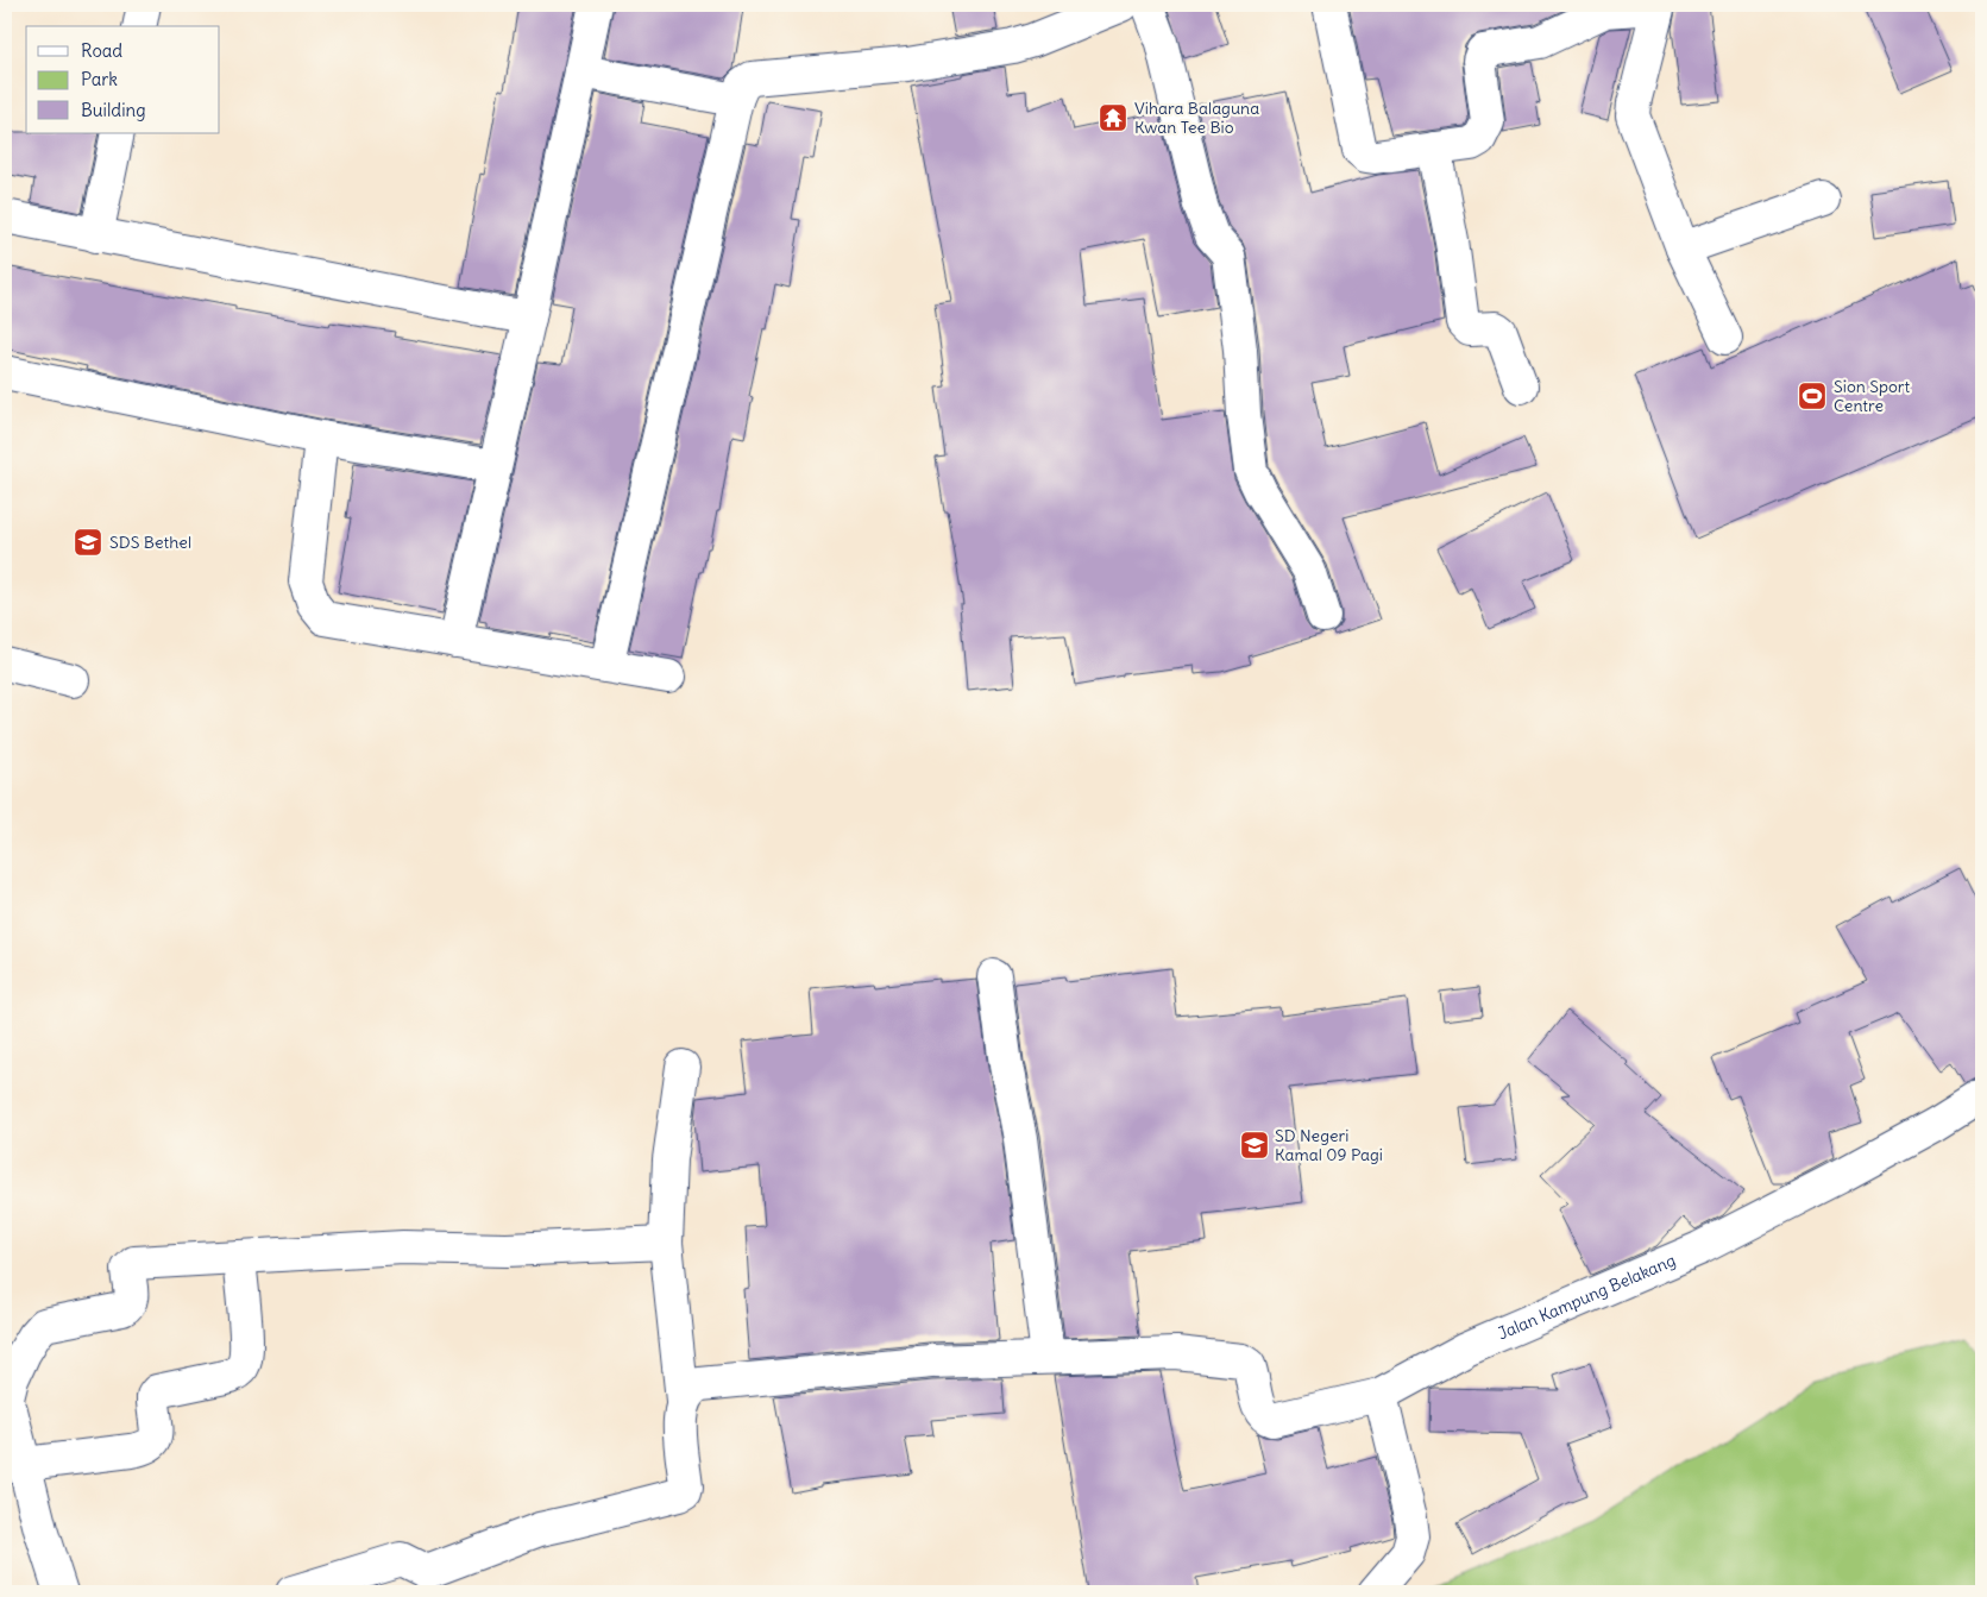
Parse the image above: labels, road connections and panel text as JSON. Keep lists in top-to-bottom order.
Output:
{
  "streets": {
    "street": ["Jalan Kampung Belakang"]
  },
  "places": {
    "temple": ["Vihara Balaguna Kwan Tee Bio"],
    "sports": ["Sion Sport Centre"],
    "school or university": ["SDS Bethel", "SD Negeri Kamal 09 Pagi"]
  },
  "legend": ["Road", "Park", "Building"]
}
